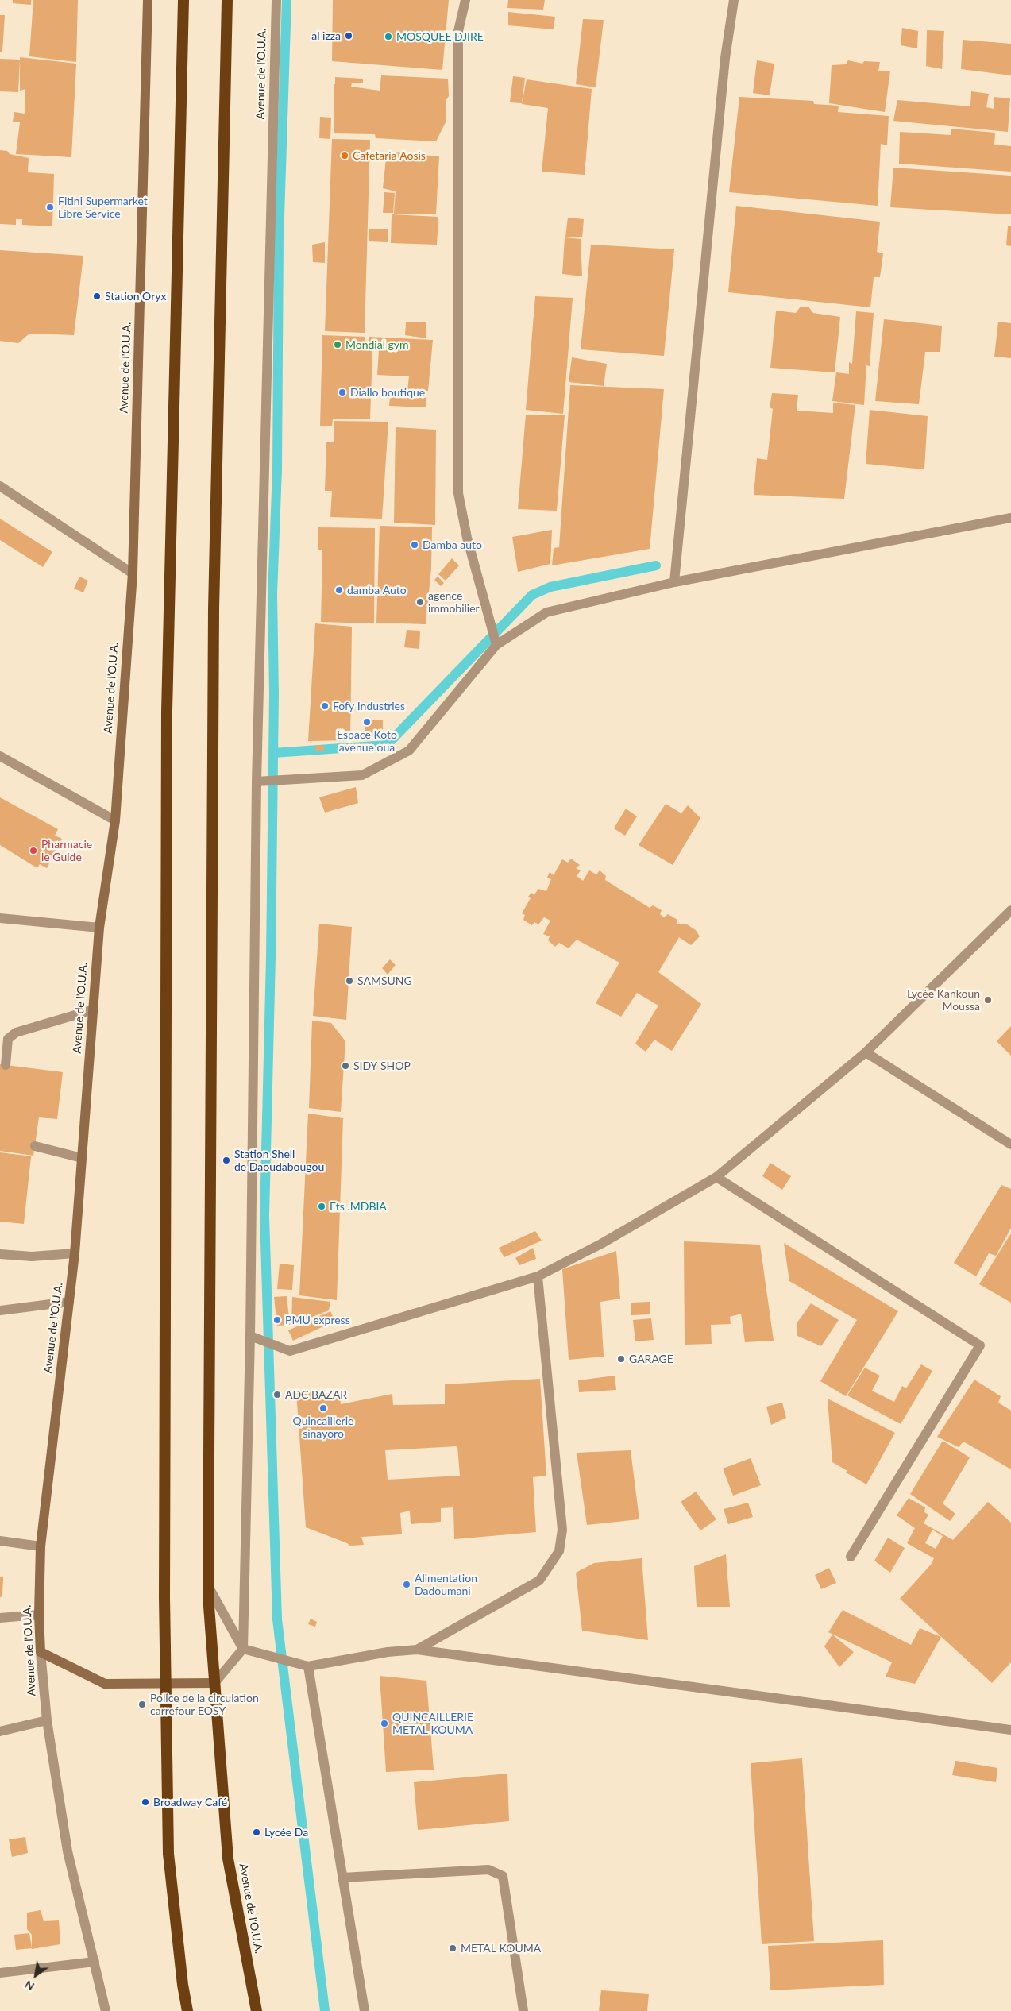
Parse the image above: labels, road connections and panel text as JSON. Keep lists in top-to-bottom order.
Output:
{
  "streets": {
    "highway": ["Avenue de l'O.U.A."]
  },
  "places": [
    "al izza",
    "MOSQUEE DJIRE",
    "Cafetaria Aosis",
    "Fitini Supermarket Libre Service",
    "Station Oryx",
    "Mondial gym",
    "Diallo boutique",
    "Damba auto",
    "damba Auto",
    "agence immobilier",
    "Fofy Industries",
    "Espace Koto avenue oua",
    "Pharmacie le Guide",
    "SAMSUNG",
    "Lycée Kankoun Moussa",
    "SIDY SHOP",
    "Station Shell de Daoudabougou",
    "Ets .MDBIA",
    "PMU express",
    "GARAGE",
    "ADC BAZAR",
    "Quincaillerie sinayoro",
    "Alimentation Dadoumani",
    "Police de la circulation carrefour EOSY",
    "QUINCAILLERIE METAL KOUMA",
    "Broadway Café",
    "Lycée Da",
    "METAL KOUMA"
  ],
  "north": "bottom left"
}
